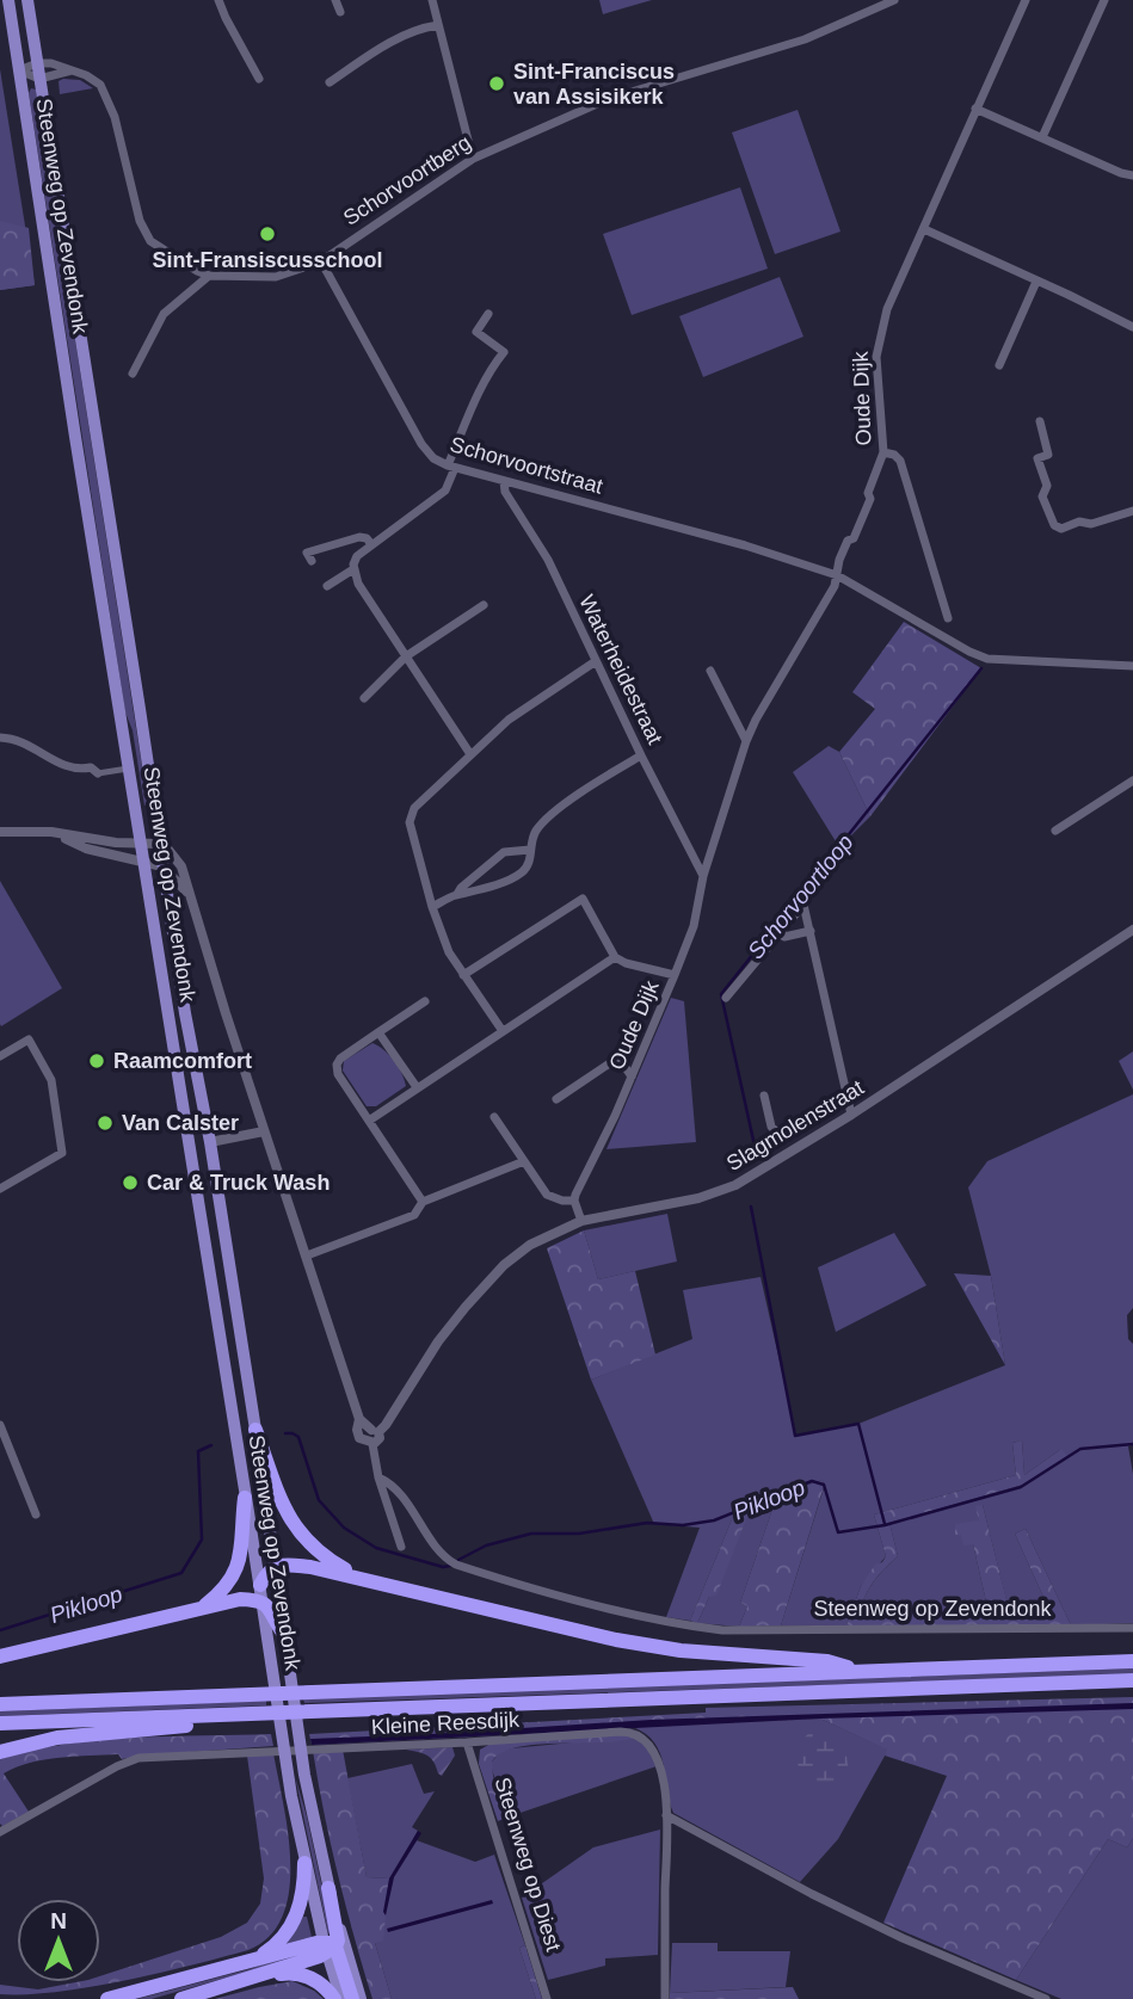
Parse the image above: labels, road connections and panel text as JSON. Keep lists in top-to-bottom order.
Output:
{
  "streets": {
    "main road": ["Steenweg op Zevendonk"],
    "street": [
      "Schorvoortberg",
      "Oude Dijk",
      "Schorvoortstraat",
      "Waterheidestraat",
      "Slagmolenstraat",
      "Kleine Reesdijk",
      "Steenweg op Diest"
    ]
  },
  "crossings": [
    ["Schorvoortberg", "Schorvoortstraat"],
    ["Oude Dijk", "Schorvoortstraat"],
    ["Oude Dijk", "Waterheidestraat"],
    ["Schorvoortstraat", "Waterheidestraat"],
    ["Kleine Reesdijk", "Steenweg op Diest"]
  ],
  "water": ["Schorvoortloop", "Pikloop"],
  "places": [
    "Sint-Franciscus van Assisikerk",
    "Sint-Fransiscusschool",
    "Raamcomfort",
    "Van Calster",
    "Car & Truck Wash"
  ],
  "north": "top"
}
